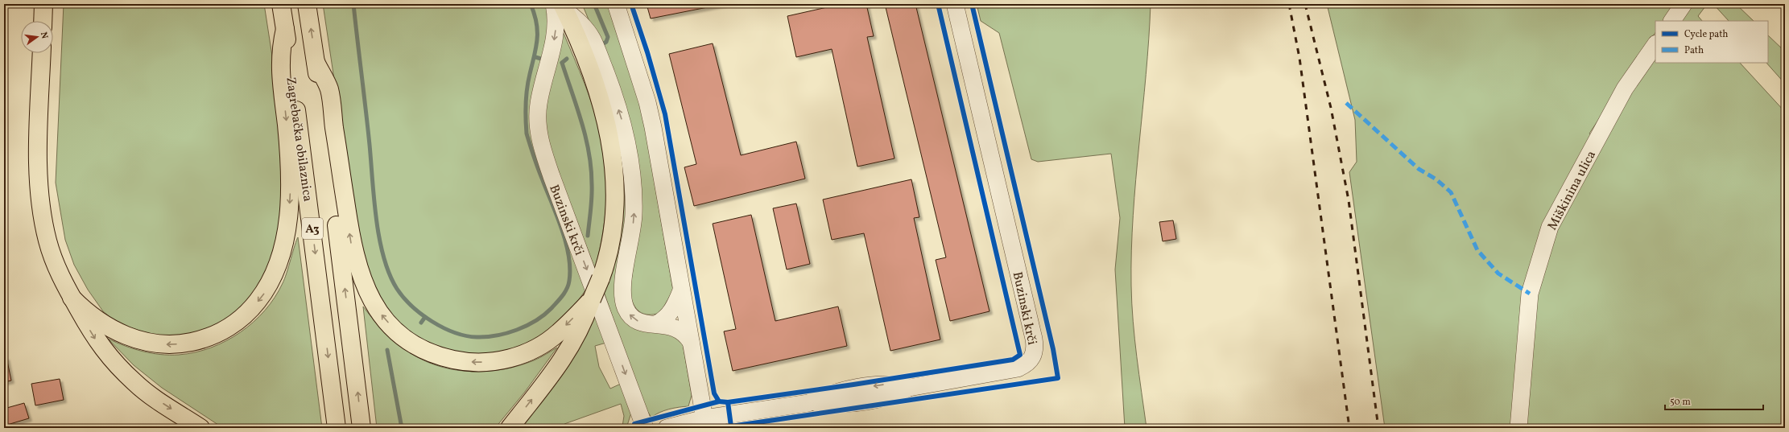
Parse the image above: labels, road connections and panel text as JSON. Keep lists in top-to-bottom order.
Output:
{
  "streets": {
    "highway": ["Zagrebačka obilaznica", "A3"],
    "street": ["Miškinina ulica", "Buzinski krči"]
  },
  "legend": ["Cycle path", "Path"],
  "scale_bar": "50 m",
  "north": "right"
}
